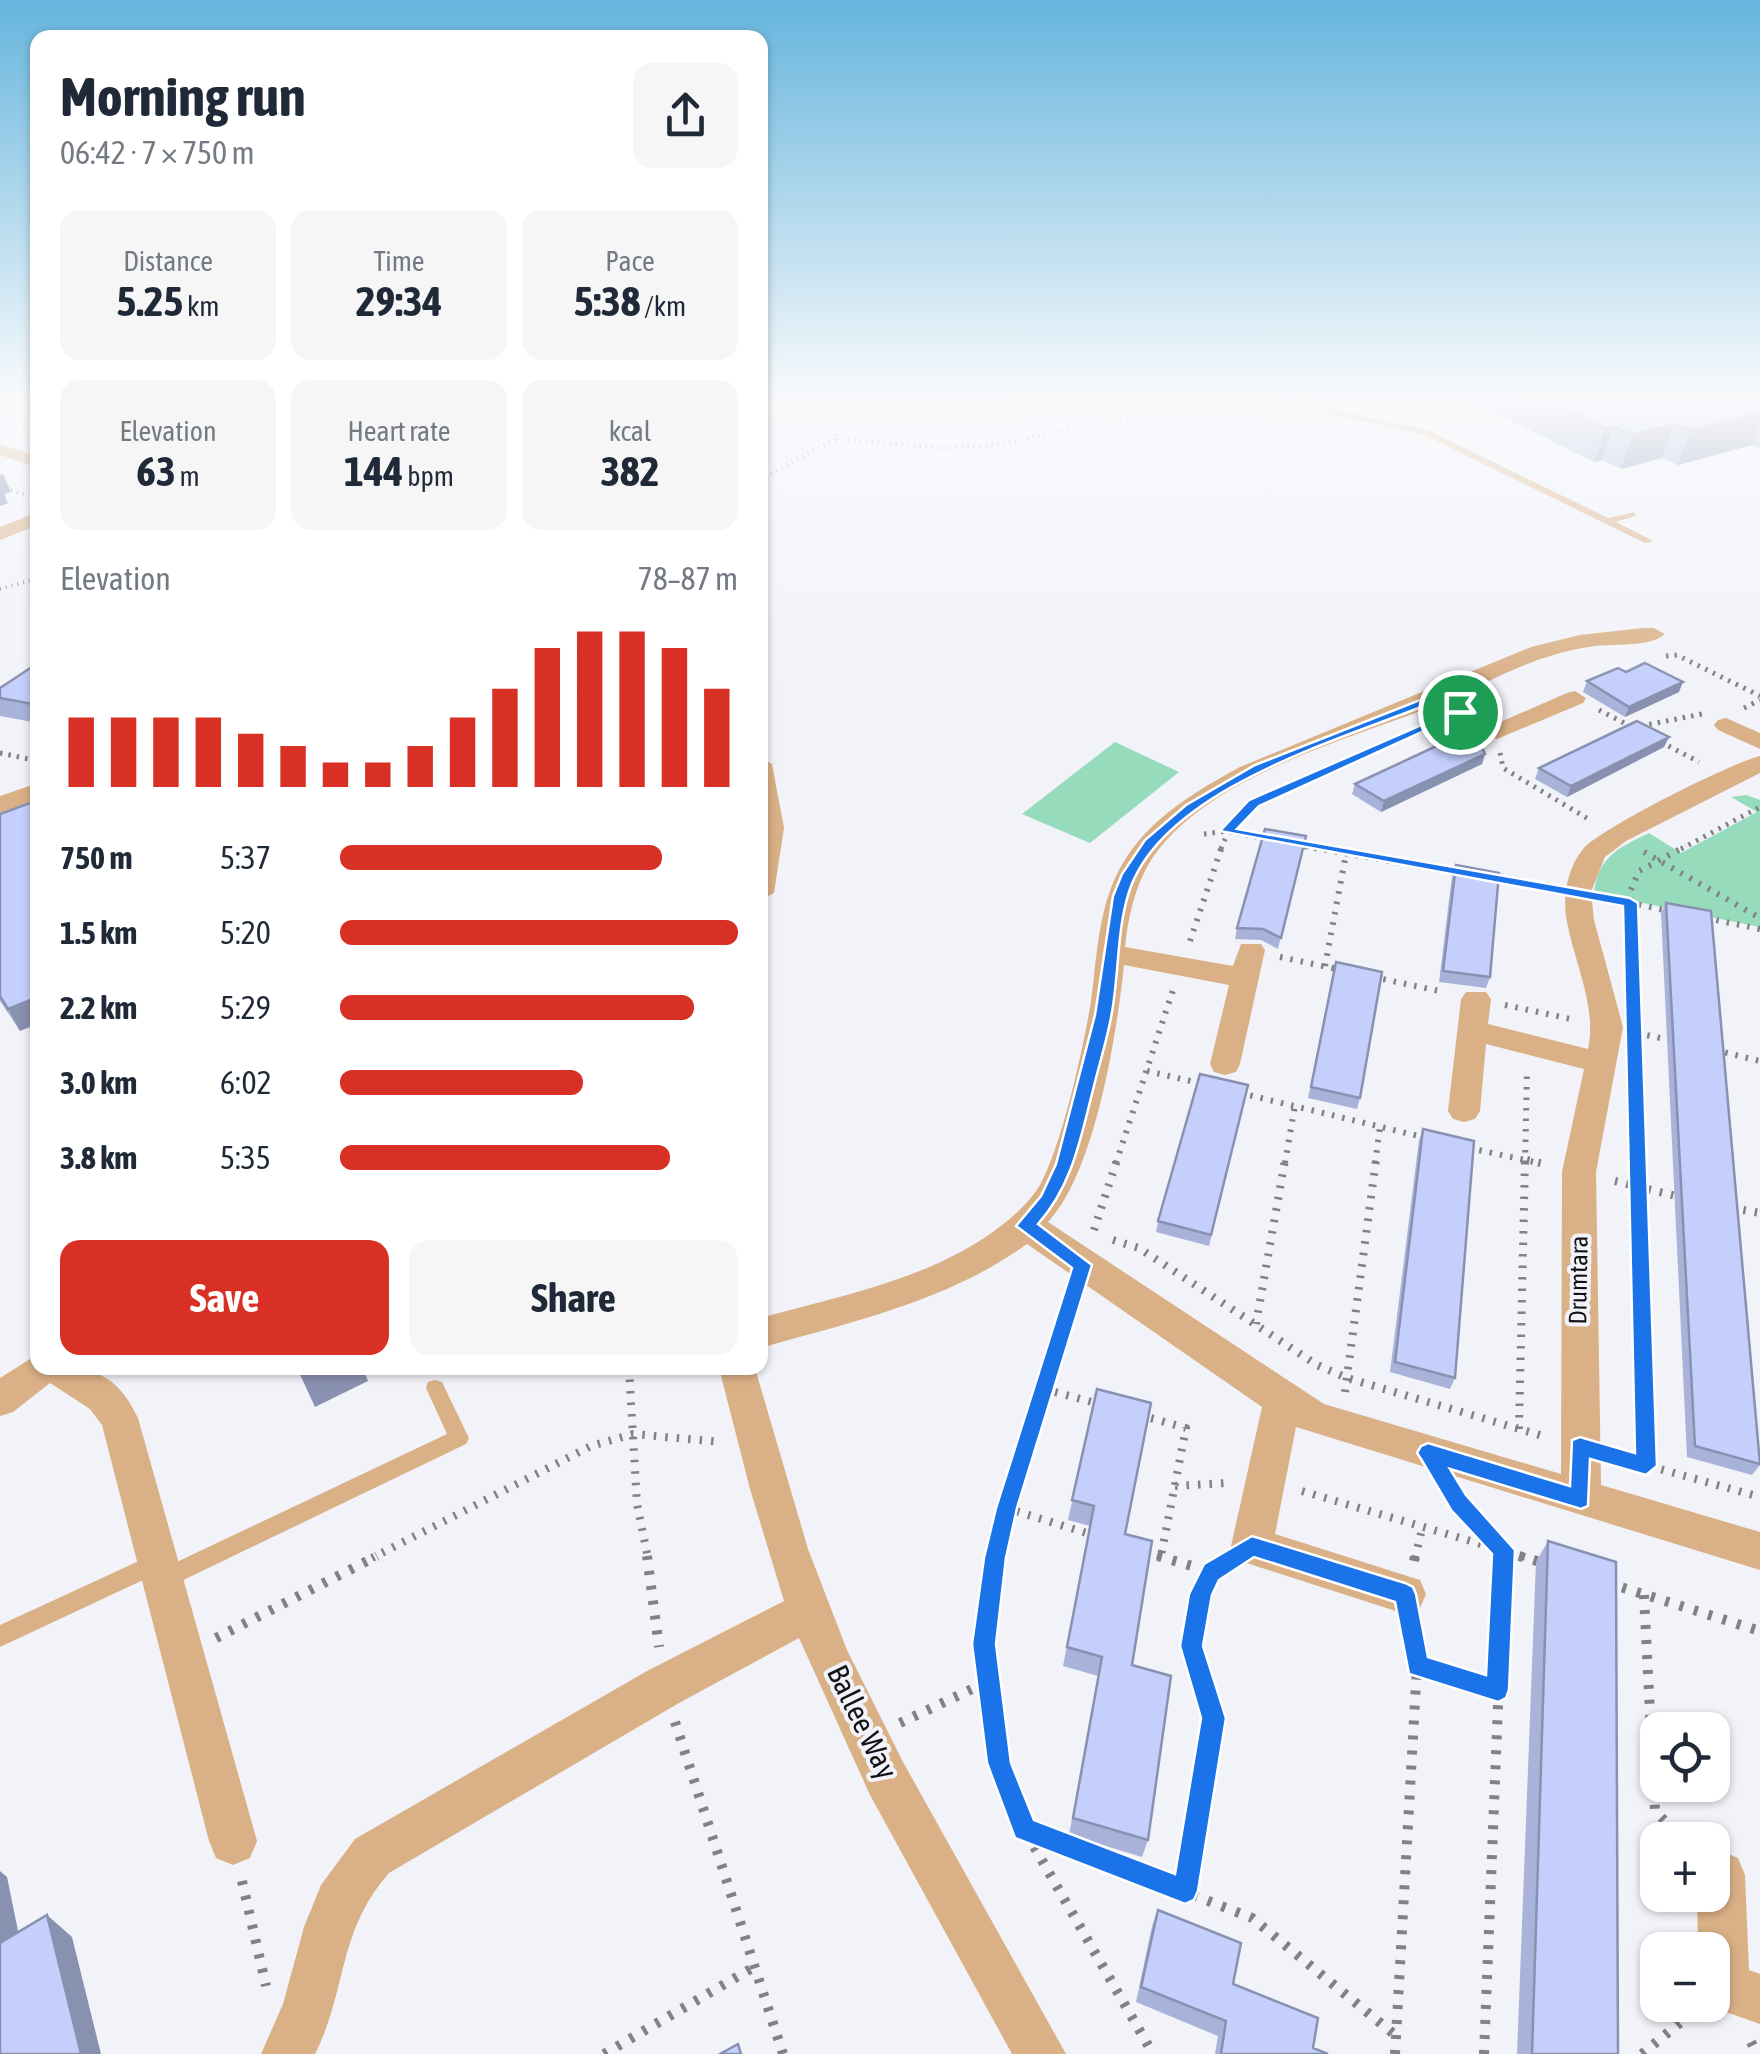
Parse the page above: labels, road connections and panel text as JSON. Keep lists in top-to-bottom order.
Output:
{
  "streets": {
    "street": ["Drumtara", "Ballee Way"]
  },
  "page": {
    "heading": ["Morning run", "06:42 · 7 × 750 m"],
    "stats": [
      ["Distance", "5.25 km"],
      ["Time", "29:34"],
      ["Pace", "5:38 /km"],
      ["Elevation", "63 m"],
      ["Heart rate", "144 bpm"],
      ["kcal", "382"]
    ],
    "chart": ["Elevation", "78–87 m"],
    "list": [
      {
        "name": "750 m",
        "note": "5:37"
      },
      {
        "name": "1.5 km",
        "note": "5:20"
      },
      {
        "name": "2.2 km",
        "note": "5:29"
      },
      {
        "name": "3.0 km",
        "note": "6:02"
      },
      {
        "name": "3.8 km",
        "note": "5:35"
      }
    ],
    "buttons": ["Save", "Share"],
    "map_buttons": ["+", "−"]
  }
}
